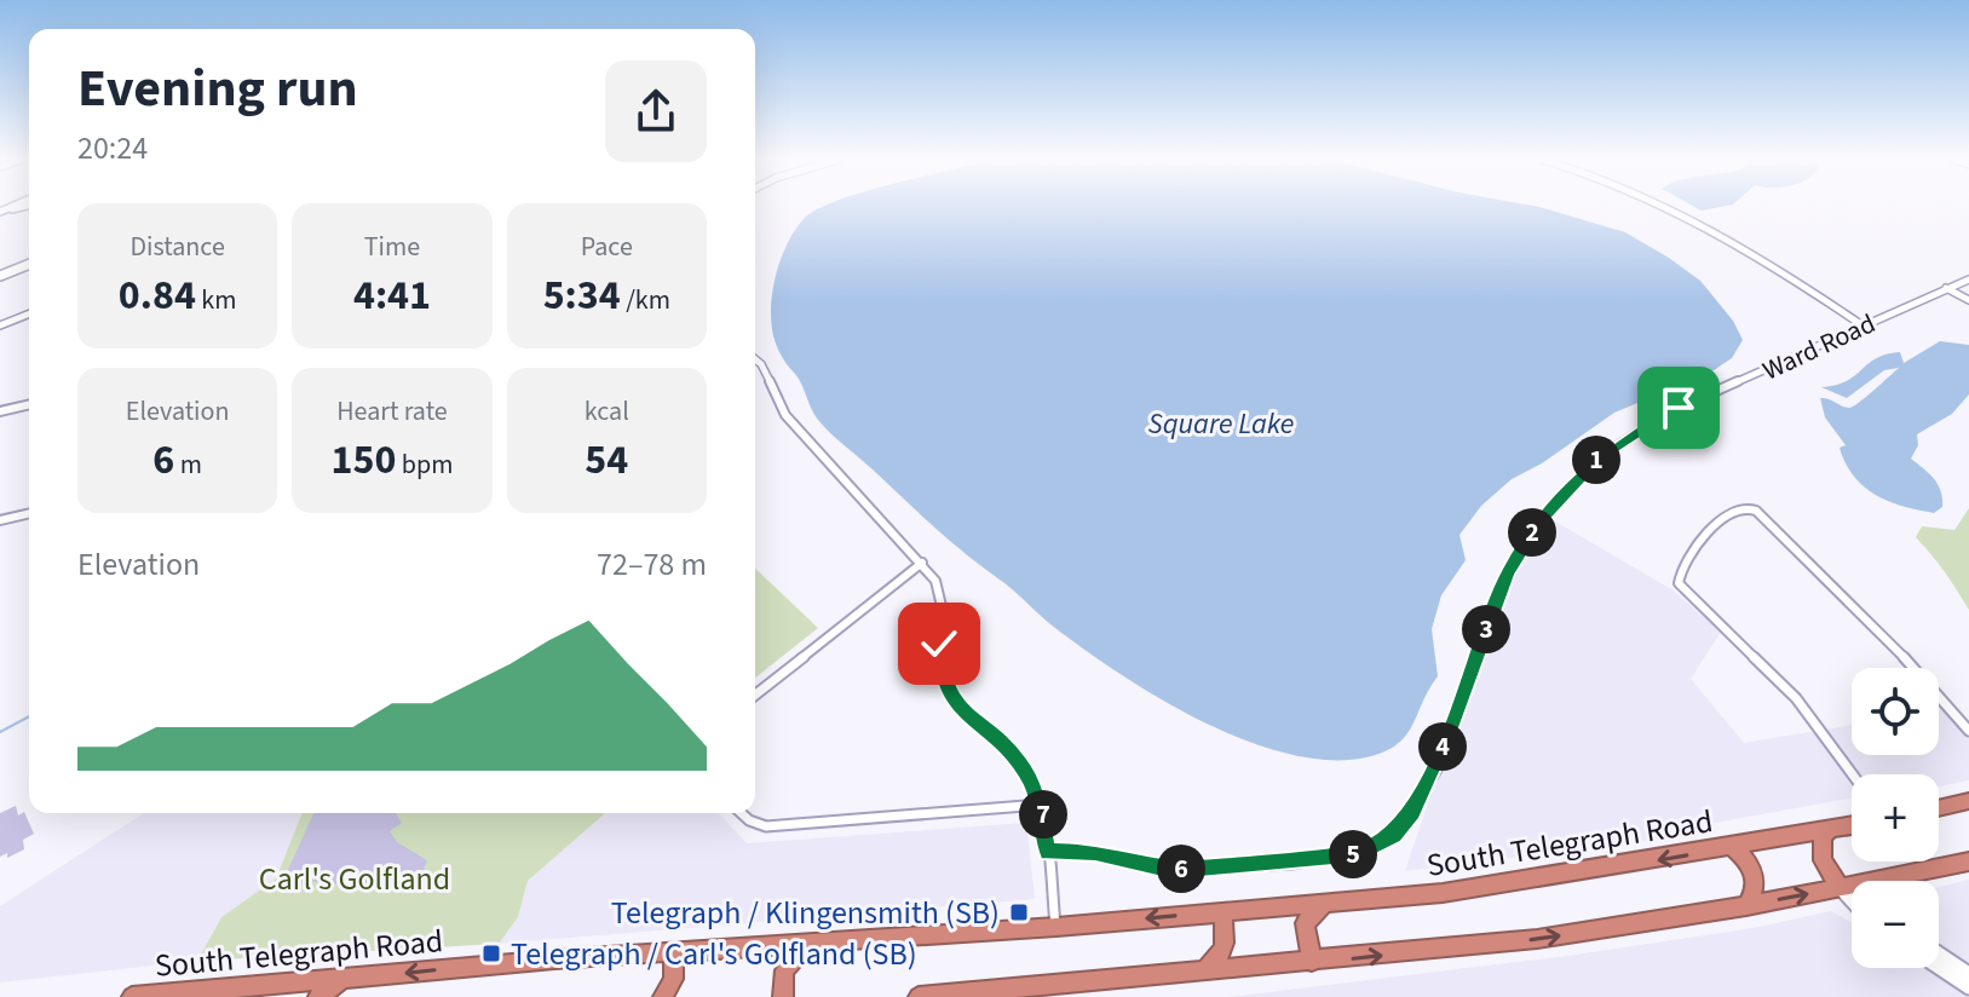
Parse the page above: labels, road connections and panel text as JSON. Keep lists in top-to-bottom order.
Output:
{
  "streets": {
    "highway": ["South Telegraph Road"],
    "street": ["Ward Road"]
  },
  "water": ["Square Lake"],
  "parks": ["Carl's Golfland"],
  "places": {
    "transit": ["Telegraph / Klingensmith (SB)", "Telegraph / Carl's Golfland (SB)"]
  },
  "page": {
    "heading": ["Evening run", "20:24"],
    "stats": [
      ["Distance", "0.84 km"],
      ["Time", "4:41"],
      ["Pace", "5:34 /km"],
      ["Elevation", "6 m"],
      ["Heart rate", "150 bpm"],
      ["kcal", "54"]
    ],
    "pins": [
      "1",
      "2",
      "3",
      "4",
      "7",
      "5",
      "6"
    ],
    "chart": ["Elevation", "72–78 m"],
    "map_buttons": ["+", "−"]
  }
}
